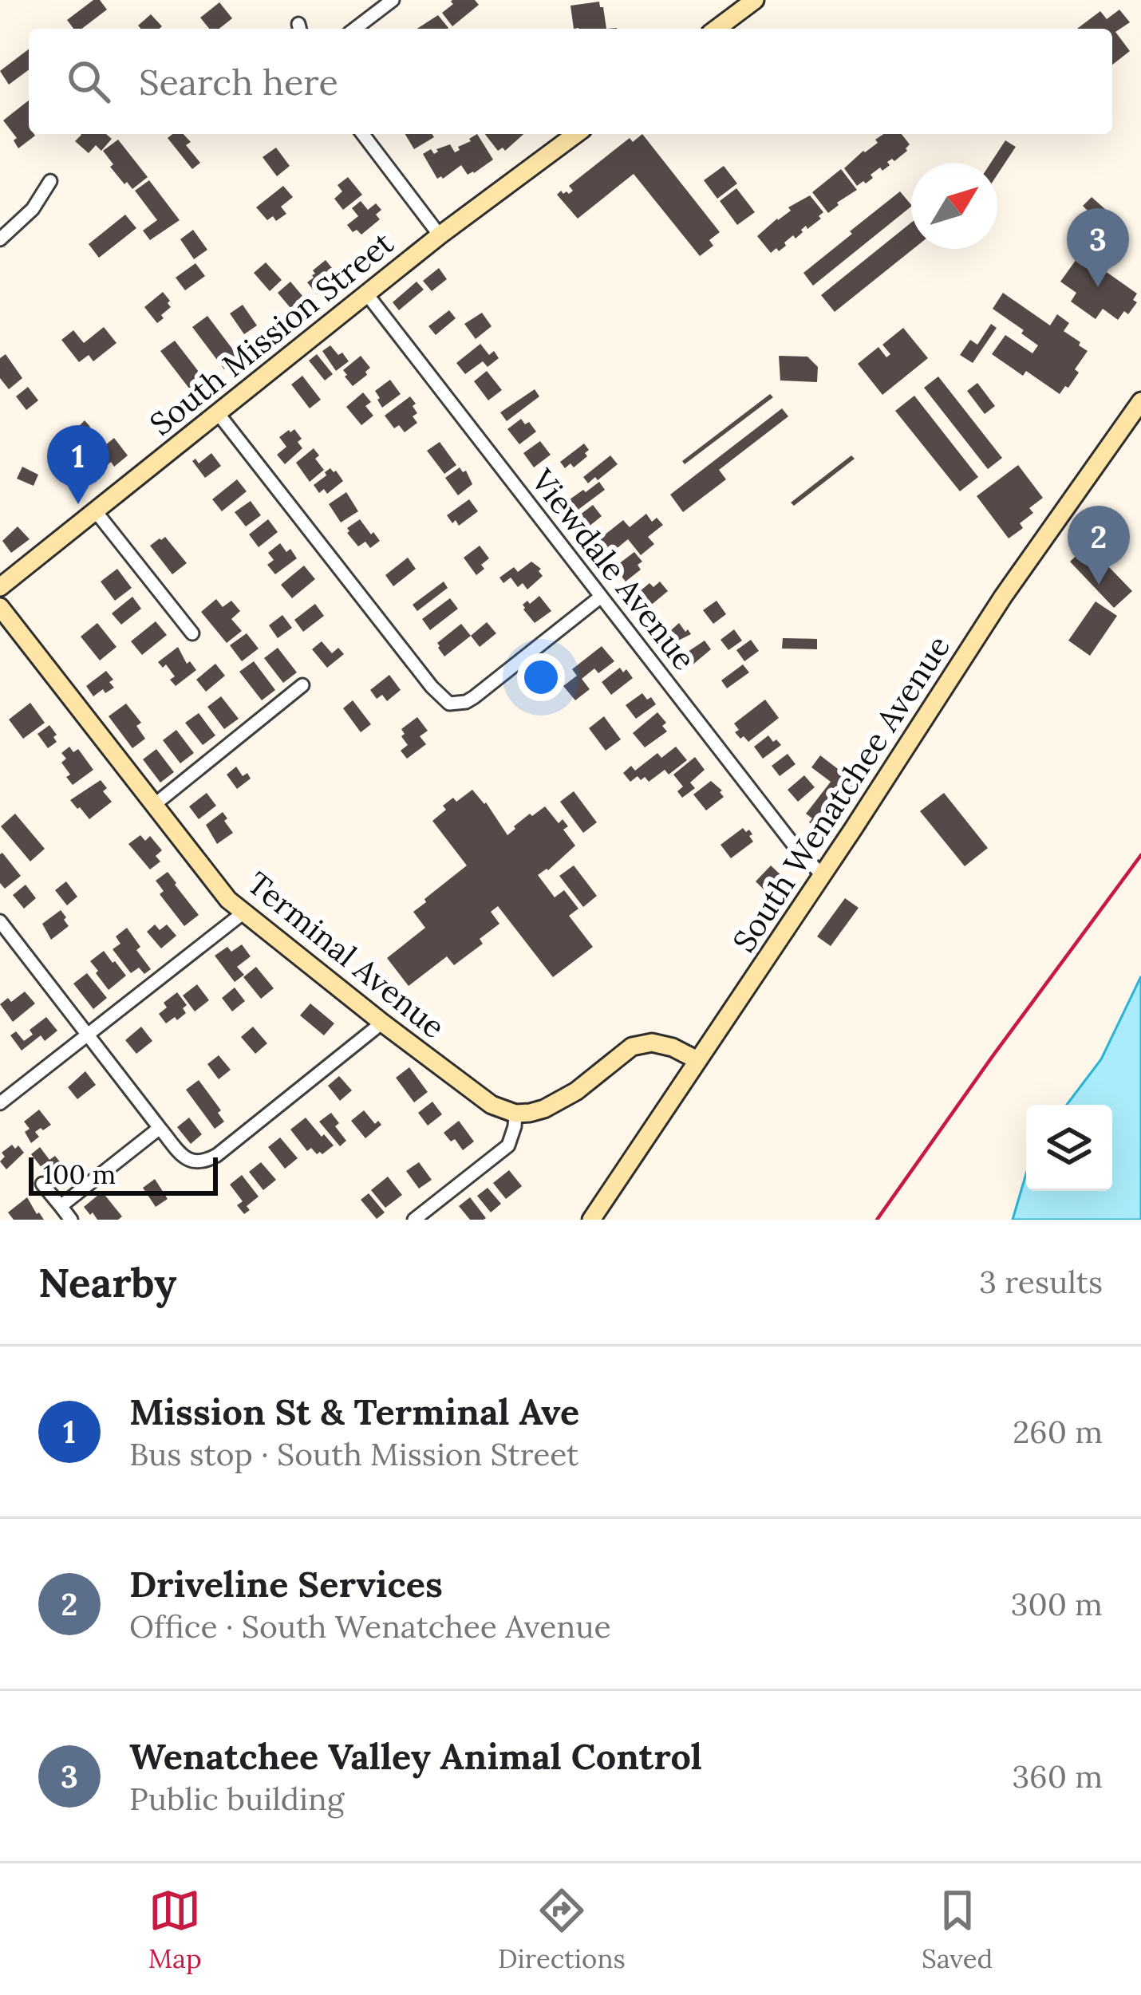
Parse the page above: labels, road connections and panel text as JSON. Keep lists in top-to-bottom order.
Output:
{
  "streets": {
    "main road": ["South Mission Street", "South Wenatchee Avenue", "Terminal Avenue"],
    "street": ["Viewdale Avenue"]
  },
  "crossings": [
    ["South Mission Street", "Viewdale Avenue"],
    ["Viewdale Avenue", "South Wenatchee Avenue"]
  ],
  "scale_bar": "100 m",
  "north": "top right",
  "page": {
    "search": "Search here",
    "pins": ["3", "1", "2"],
    "scale": "100 m",
    "heading": ["Nearby", "3 results"],
    "list": [
      {
        "mark": "1",
        "name": "Mission St & Terminal Ave",
        "note": "Bus stop · South Mission Street",
        "value": "260 m"
      },
      {
        "mark": "2",
        "name": "Driveline Services",
        "note": "Office · South Wenatchee Avenue",
        "value": "300 m"
      },
      {
        "mark": "3",
        "name": "Wenatchee Valley Animal Control",
        "note": "Public building",
        "value": "360 m"
      }
    ],
    "nav": ["Map", "Directions", "Saved"]
  }
}
